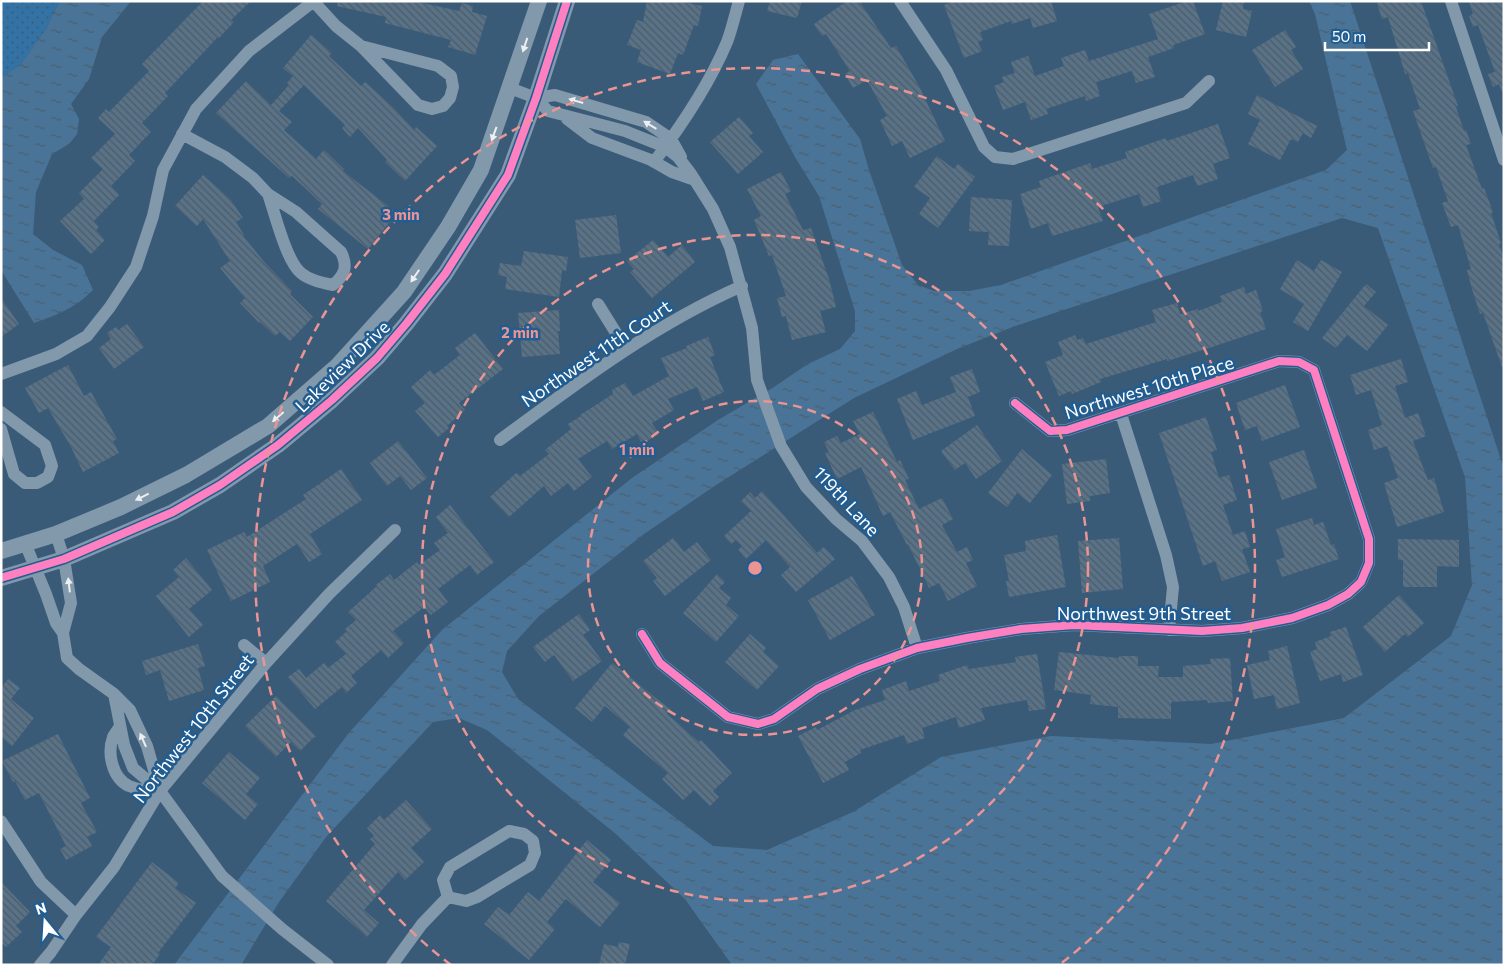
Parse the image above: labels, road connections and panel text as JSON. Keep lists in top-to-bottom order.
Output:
{
  "streets": {
    "street": [
      "Northwest 11th Court",
      "Lakeview Drive",
      "Northwest 10th Place",
      "119th Lane",
      "Northwest 9th Street",
      "Northwest 10th Street"
    ]
  },
  "crossings": [
    ["Northwest 11th Court", "119th Lane"],
    ["Northwest 10th Place", "Northwest 9th Street"],
    ["119th Lane", "Northwest 9th Street"]
  ],
  "scale_bar": "50 m",
  "north": "top",
  "rings": ["3 min", "2 min", "1 min"]
}
